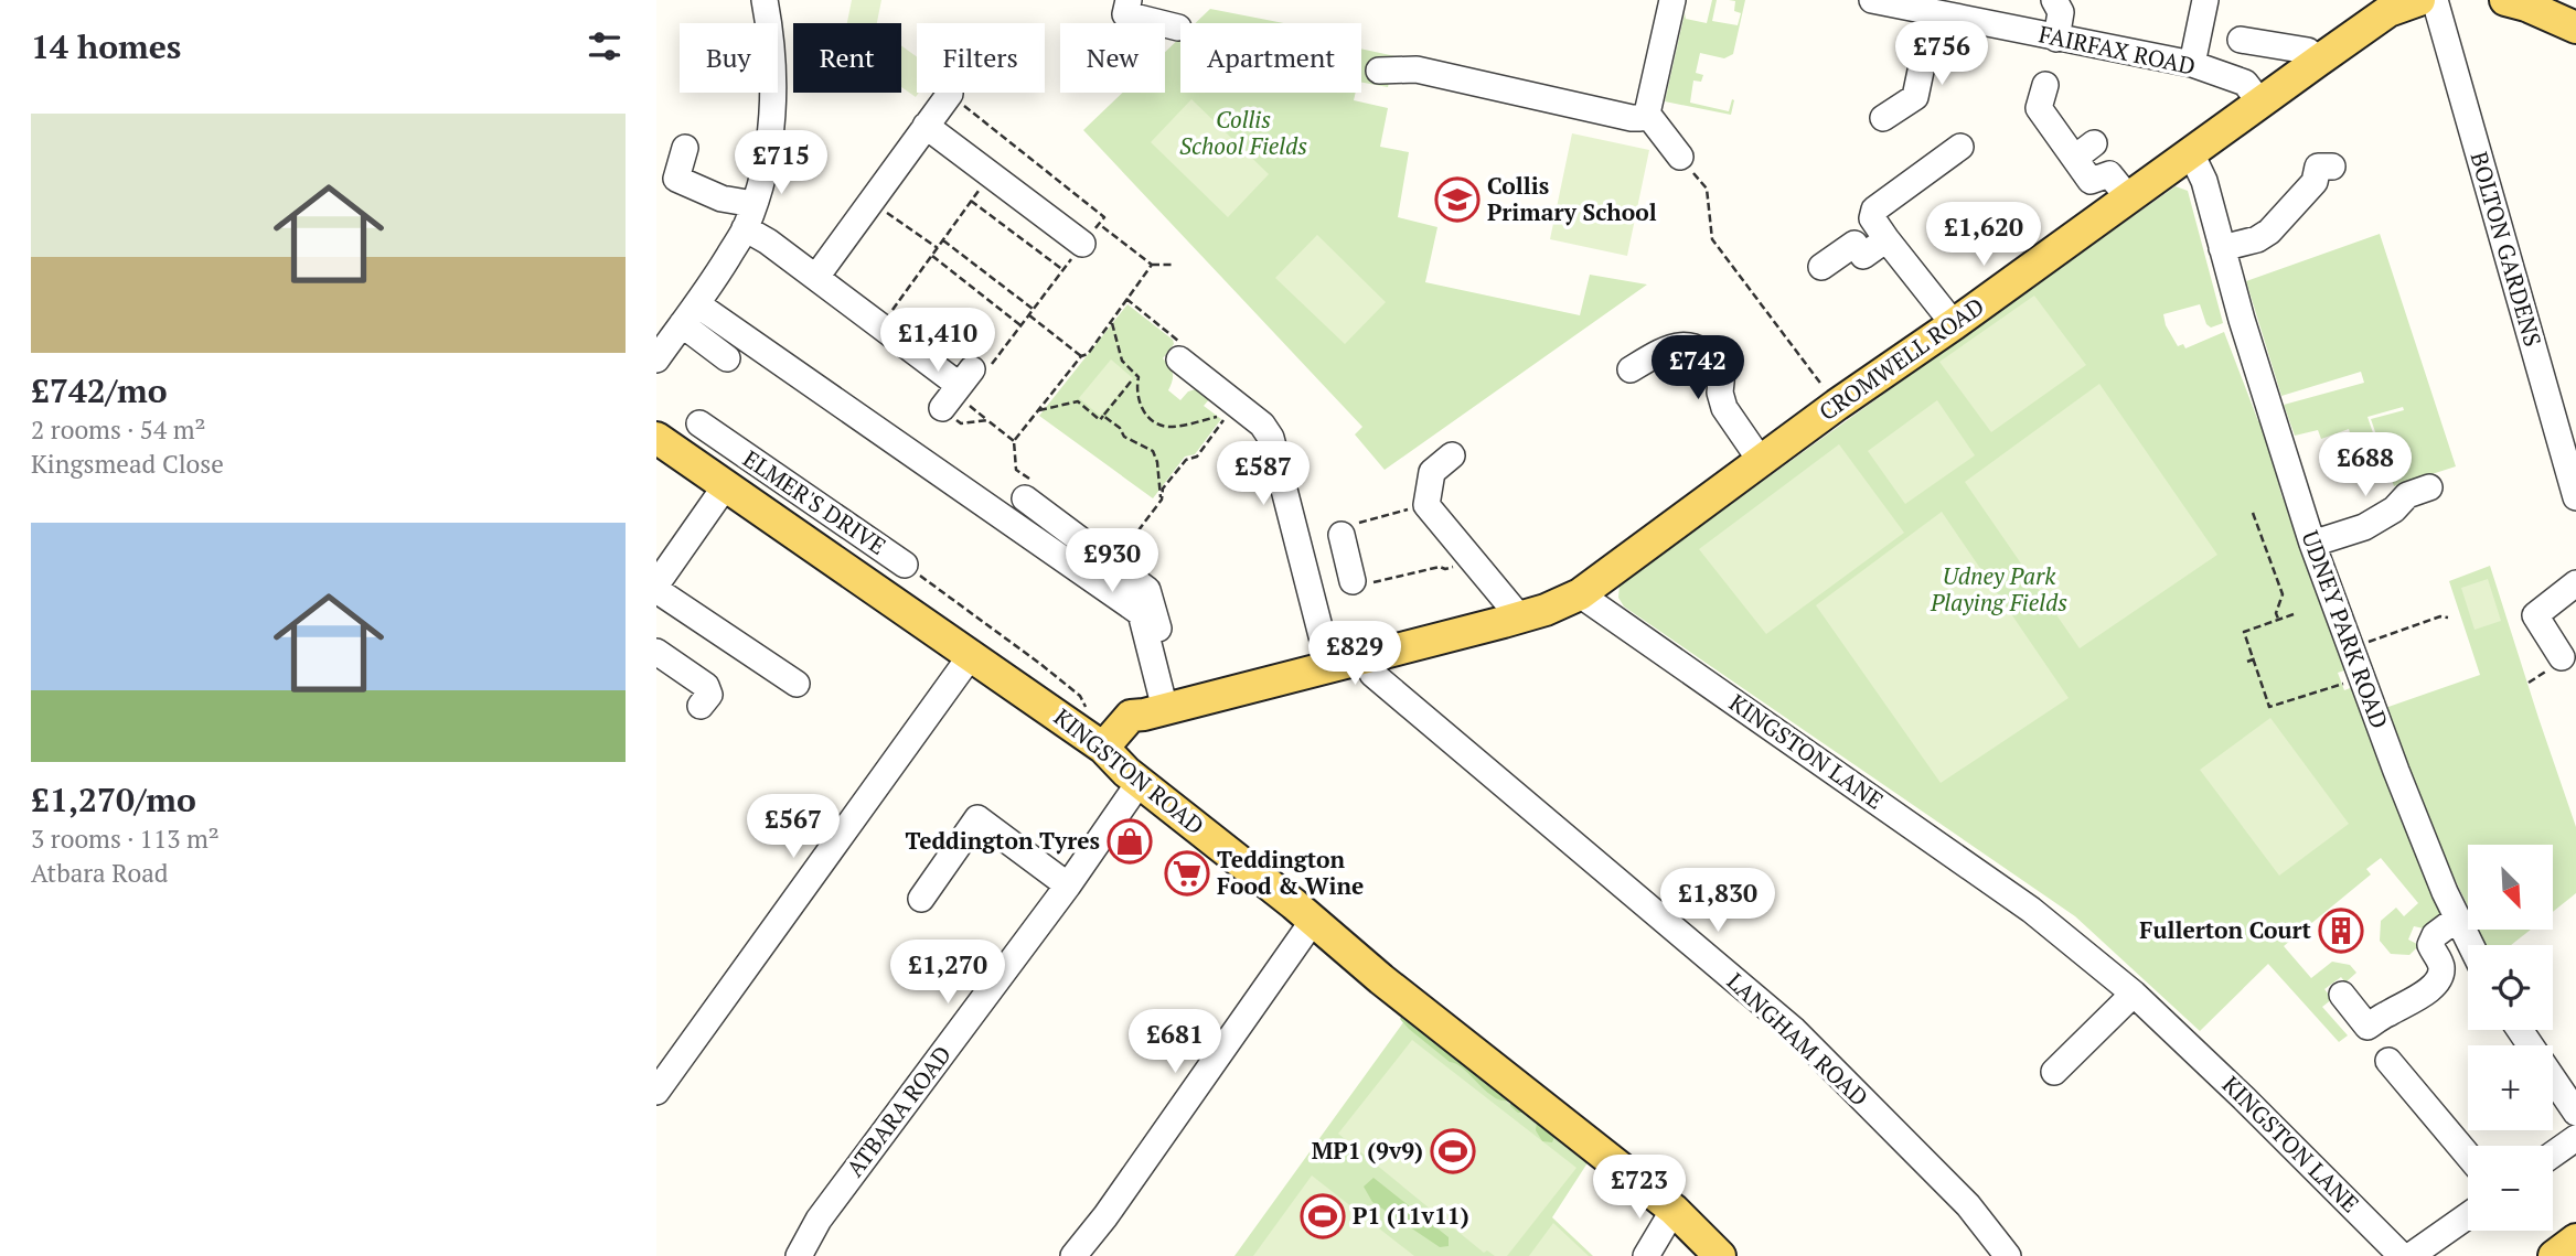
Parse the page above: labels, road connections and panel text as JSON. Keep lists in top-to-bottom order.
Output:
{
  "streets": {
    "main road": ["CROMWELL ROAD", "KINGSTON ROAD"],
    "street": [
      "FAIRFAX ROAD",
      "BOLTON GARDENS",
      "ELMER'S DRIVE",
      "UDNEY PARK ROAD",
      "KINGSTON LANE",
      "LANGHAM ROAD",
      "ATBARA ROAD"
    ]
  },
  "crossings": [
    ["FAIRFAX ROAD", "CROMWELL ROAD"],
    ["CROMWELL ROAD", "UDNEY PARK ROAD"],
    ["CROMWELL ROAD", "KINGSTON LANE"],
    ["ELMER'S DRIVE", "KINGSTON ROAD"],
    ["KINGSTON ROAD", "ATBARA ROAD"]
  ],
  "parks": ["Collis School Fields", "Udney Park Playing Fields"],
  "places": {
    "school or university": ["Collis Primary School"],
    "shop": ["Teddington Tyres"],
    "supermarket": ["Teddington Food & Wine"],
    "building": ["Fullerton Court"],
    "sports": ["MP1 (9v9)", "P1 (11v11)"]
  },
  "north": "bottom right",
  "page": {
    "heading": "14 homes",
    "price": [
      "£756",
      "£715",
      "£1,620",
      "£1,410",
      "£742",
      "£688",
      "£587",
      "£930",
      "£829",
      "£567",
      "£1,830",
      "£1,270",
      "£681",
      "£723"
    ],
    "chip": [
      "Buy",
      "Rent",
      "Filters",
      "New",
      "Apartment"
    ],
    "list": [
      {
        "name": "£742/mo",
        "note": "2 rooms · 54 m² · Kingsmead Close"
      },
      {
        "name": "£1,270/mo",
        "note": "3 rooms · 113 m² · Atbara Road"
      }
    ],
    "map_buttons": ["+", "−"]
  }
}
